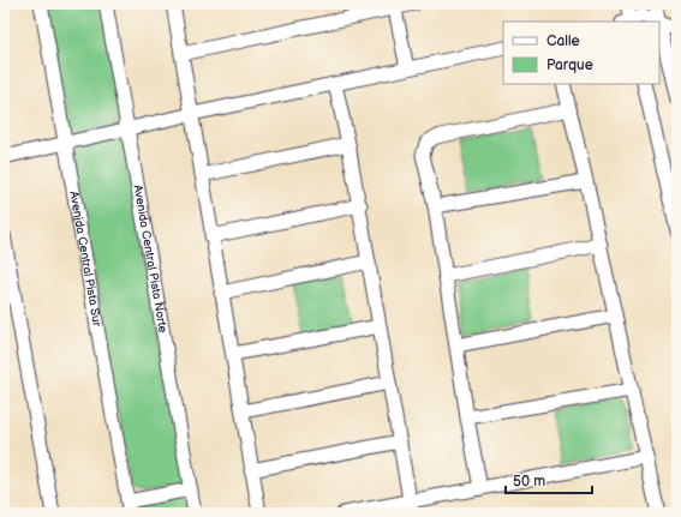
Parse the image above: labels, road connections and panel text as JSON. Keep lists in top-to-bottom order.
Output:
{
  "streets": {
    "street": ["Avenida Central Pista Norte", "Avenida Central Pista Sur"]
  },
  "legend": ["Calle", "Parque"],
  "scale_bar": "50 m"
}
